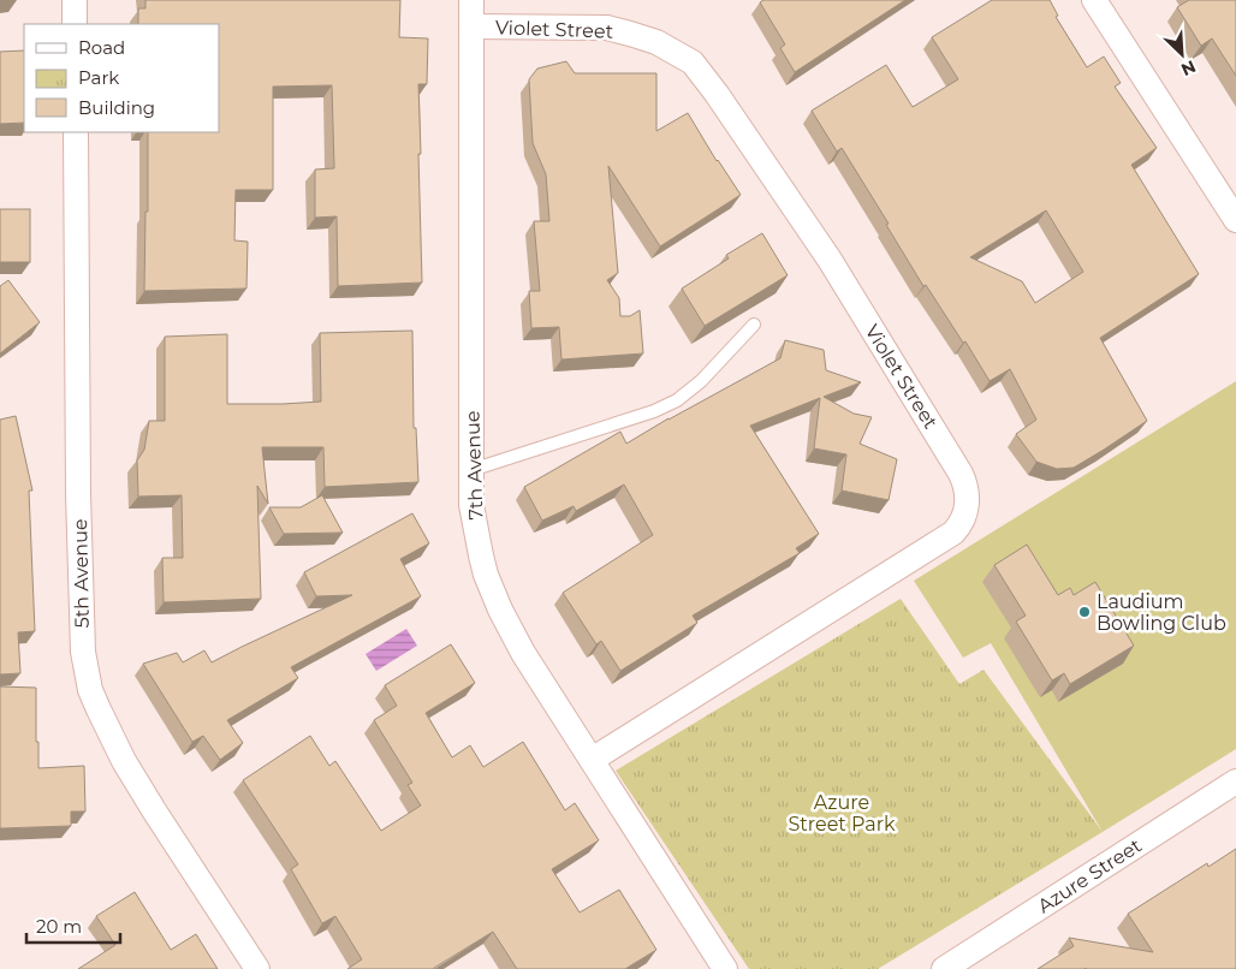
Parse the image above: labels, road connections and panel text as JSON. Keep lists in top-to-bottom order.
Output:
{
  "streets": {
    "street": [
      "Violet Street",
      "7th Avenue",
      "5th Avenue",
      "Azure Street"
    ]
  },
  "crossings": [
    ["Violet Street", "7th Avenue"]
  ],
  "parks": ["Azure Street Park"],
  "places": ["Laudium Bowling Club"],
  "legend": ["Road", "Park", "Building"],
  "scale_bar": "20 m",
  "north": "bottom right"
}
